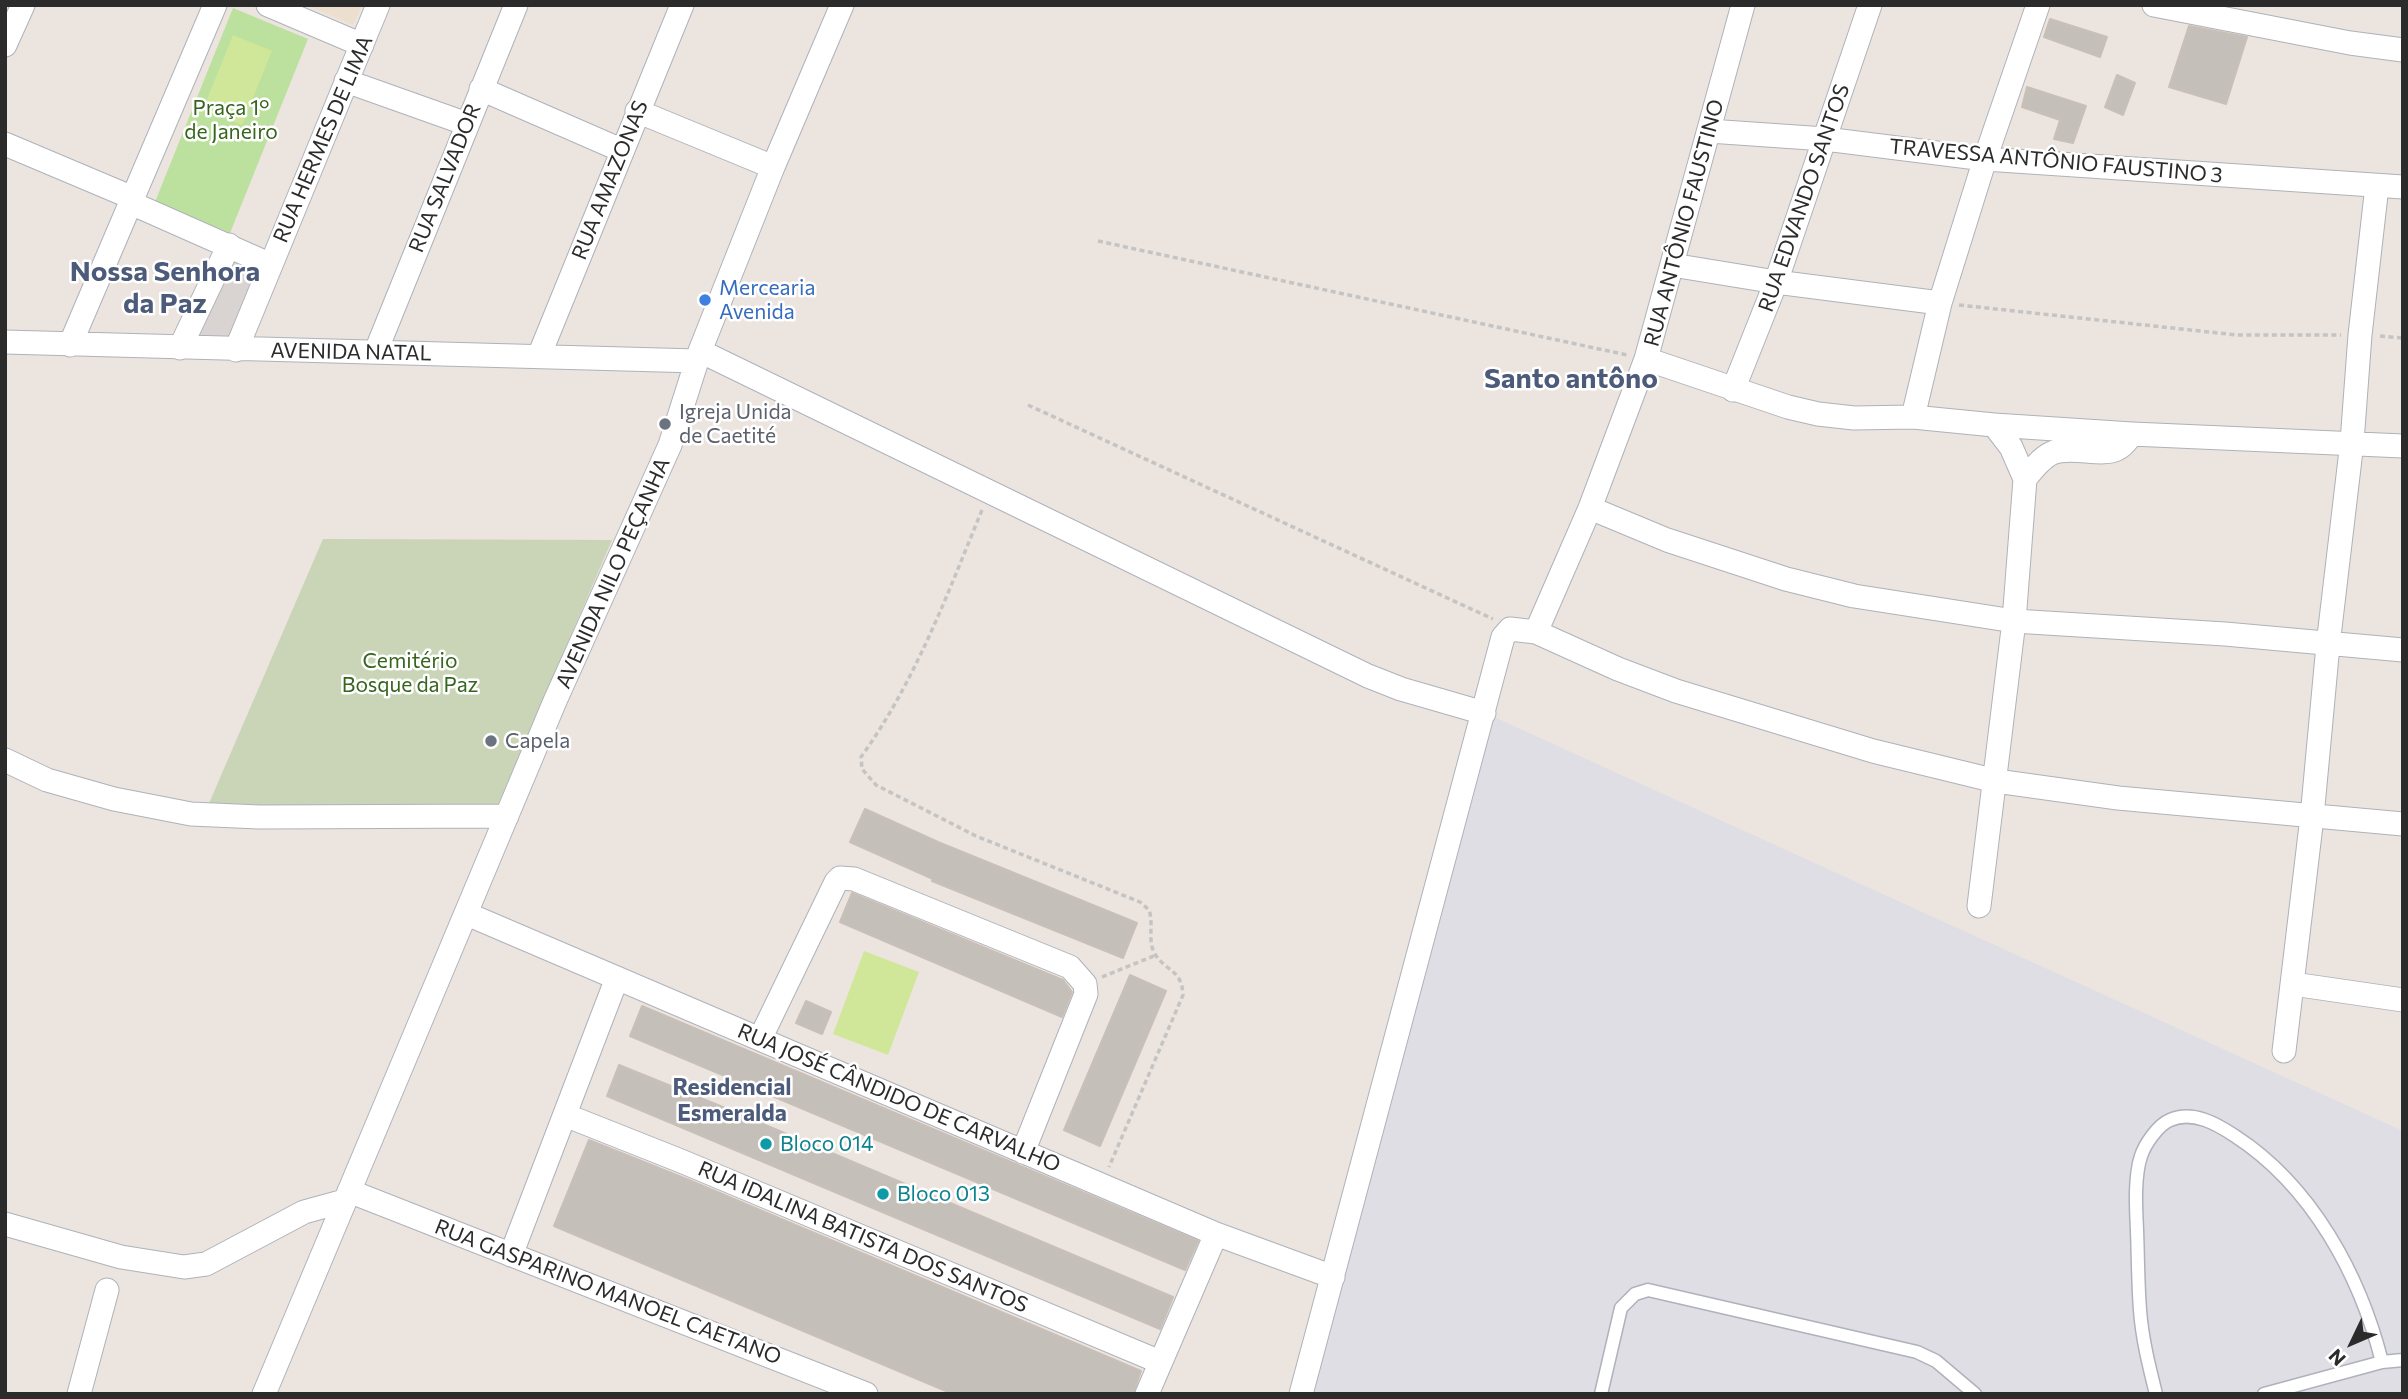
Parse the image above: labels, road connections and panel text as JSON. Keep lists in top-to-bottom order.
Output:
{
  "streets": {
    "street": [
      "RUA HERMES DE LIMA",
      "TRAVESSA ANTÔNIO FAUSTINO 3",
      "RUA SALVADOR",
      "RUA AMAZONAS",
      "RUA EDVANDO SANTOS",
      "RUA ANTÔNIO FAUSTINO",
      "AVENIDA NATAL",
      "AVENIDA NILO PEÇANHA",
      "RUA JOSÉ CÂNDIDO DE CARVALHO",
      "RUA IDALINA BATISTA DOS SANTOS",
      "RUA GASPARINO MANOEL CAETANO"
    ]
  },
  "crossings": [
    ["RUA HERMES DE LIMA", "AVENIDA NATAL"],
    ["TRAVESSA ANTÔNIO FAUSTINO 3", "RUA EDVANDO SANTOS"],
    ["TRAVESSA ANTÔNIO FAUSTINO 3", "RUA ANTÔNIO FAUSTINO"],
    ["RUA SALVADOR", "AVENIDA NATAL"],
    ["RUA AMAZONAS", "AVENIDA NATAL"],
    ["RUA ANTÔNIO FAUSTINO", "RUA JOSÉ CÂNDIDO DE CARVALHO"],
    ["AVENIDA NATAL", "AVENIDA NILO PEÇANHA"],
    ["AVENIDA NILO PEÇANHA", "RUA JOSÉ CÂNDIDO DE CARVALHO"],
    ["AVENIDA NILO PEÇANHA", "RUA GASPARINO MANOEL CAETANO"]
  ],
  "districts": ["Nossa Senhora da Paz", "Santo antôno", "Residencial Esmeralda"],
  "parks": ["Praça 1° de Janeiro", "Cemitério Bosque da Paz"],
  "places": [
    "Mercearia Avenida",
    "Igreja Unida de Caetité",
    "Capela",
    "Bloco 014",
    "Bloco 013"
  ],
  "north": "bottom left"
}
